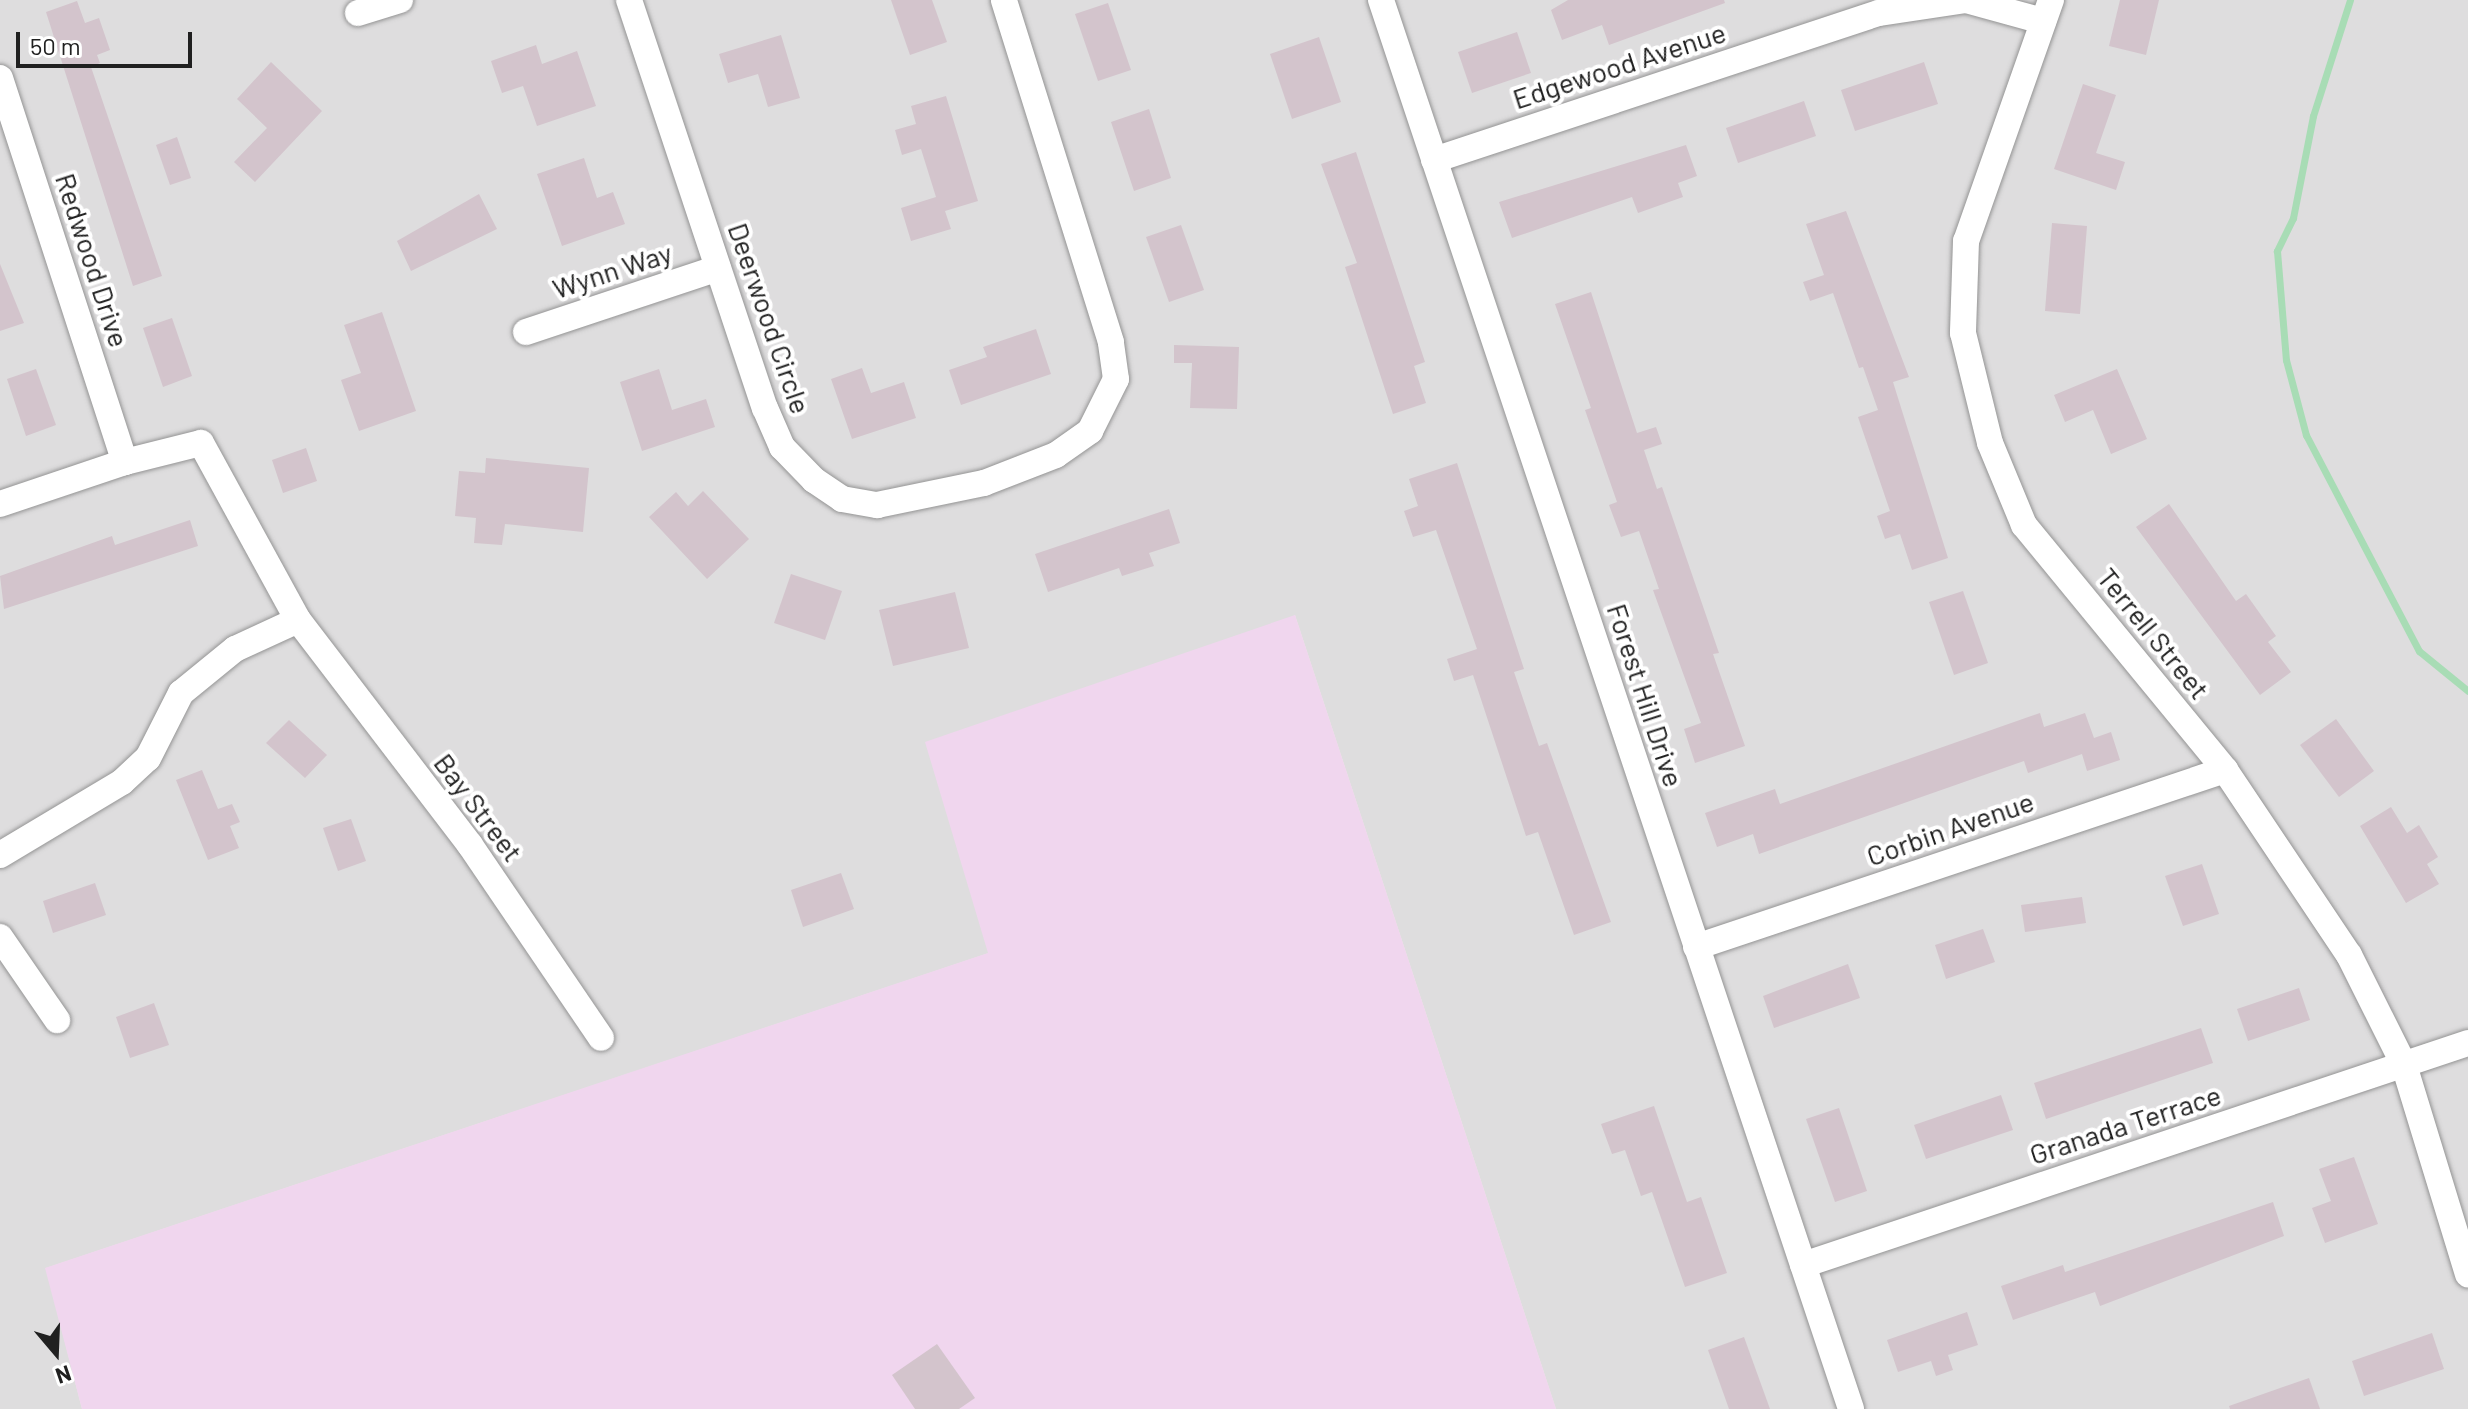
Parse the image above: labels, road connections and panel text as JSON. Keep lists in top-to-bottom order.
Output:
{
  "streets": {
    "street": [
      "Edgewood Avenue",
      "Redwood Drive",
      "Wynn Way",
      "Deerwood Circle",
      "Terrell Street",
      "Forest Hill Drive",
      "Bay Street",
      "Corbin Avenue",
      "Granada Terrace"
    ]
  },
  "crossings": [
    ["Edgewood Avenue", "Terrell Street"],
    ["Edgewood Avenue", "Forest Hill Drive"],
    ["Redwood Drive", "Bay Street"],
    ["Wynn Way", "Deerwood Circle"],
    ["Terrell Street", "Corbin Avenue"],
    ["Terrell Street", "Granada Terrace"],
    ["Forest Hill Drive", "Corbin Avenue"],
    ["Forest Hill Drive", "Granada Terrace"]
  ],
  "scale_bar": "50 m",
  "north": "bottom"
}
